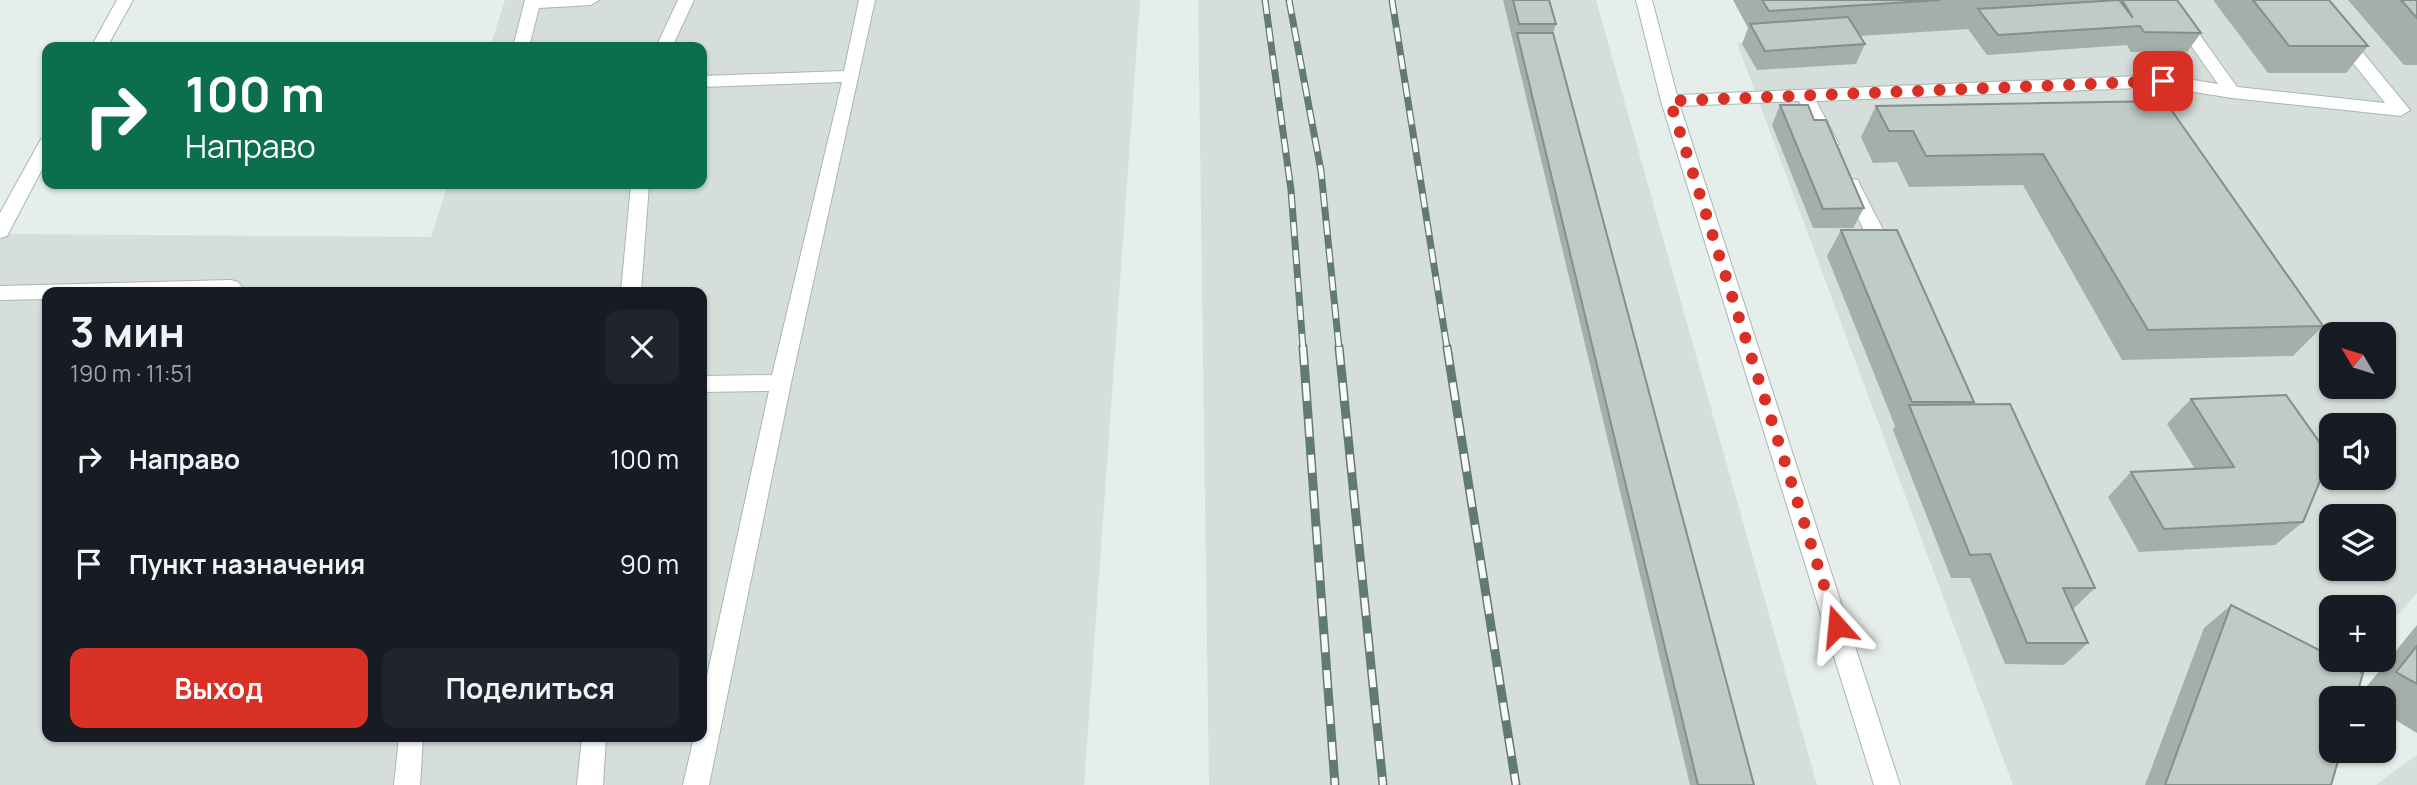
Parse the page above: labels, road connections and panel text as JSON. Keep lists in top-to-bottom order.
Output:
{
  "north": "top left",
  "page": {
    "turn": ["100 m", "Направо"],
    "heading": ["3 мин", "190 m · 11:51"],
    "map_buttons": ["+", "−"],
    "list": [
      {
        "name": "Направо",
        "value": "100 m"
      },
      {
        "name": "Пункт назначения",
        "value": "90 m"
      }
    ],
    "buttons": ["Выход", "Поделиться"]
  }
}
